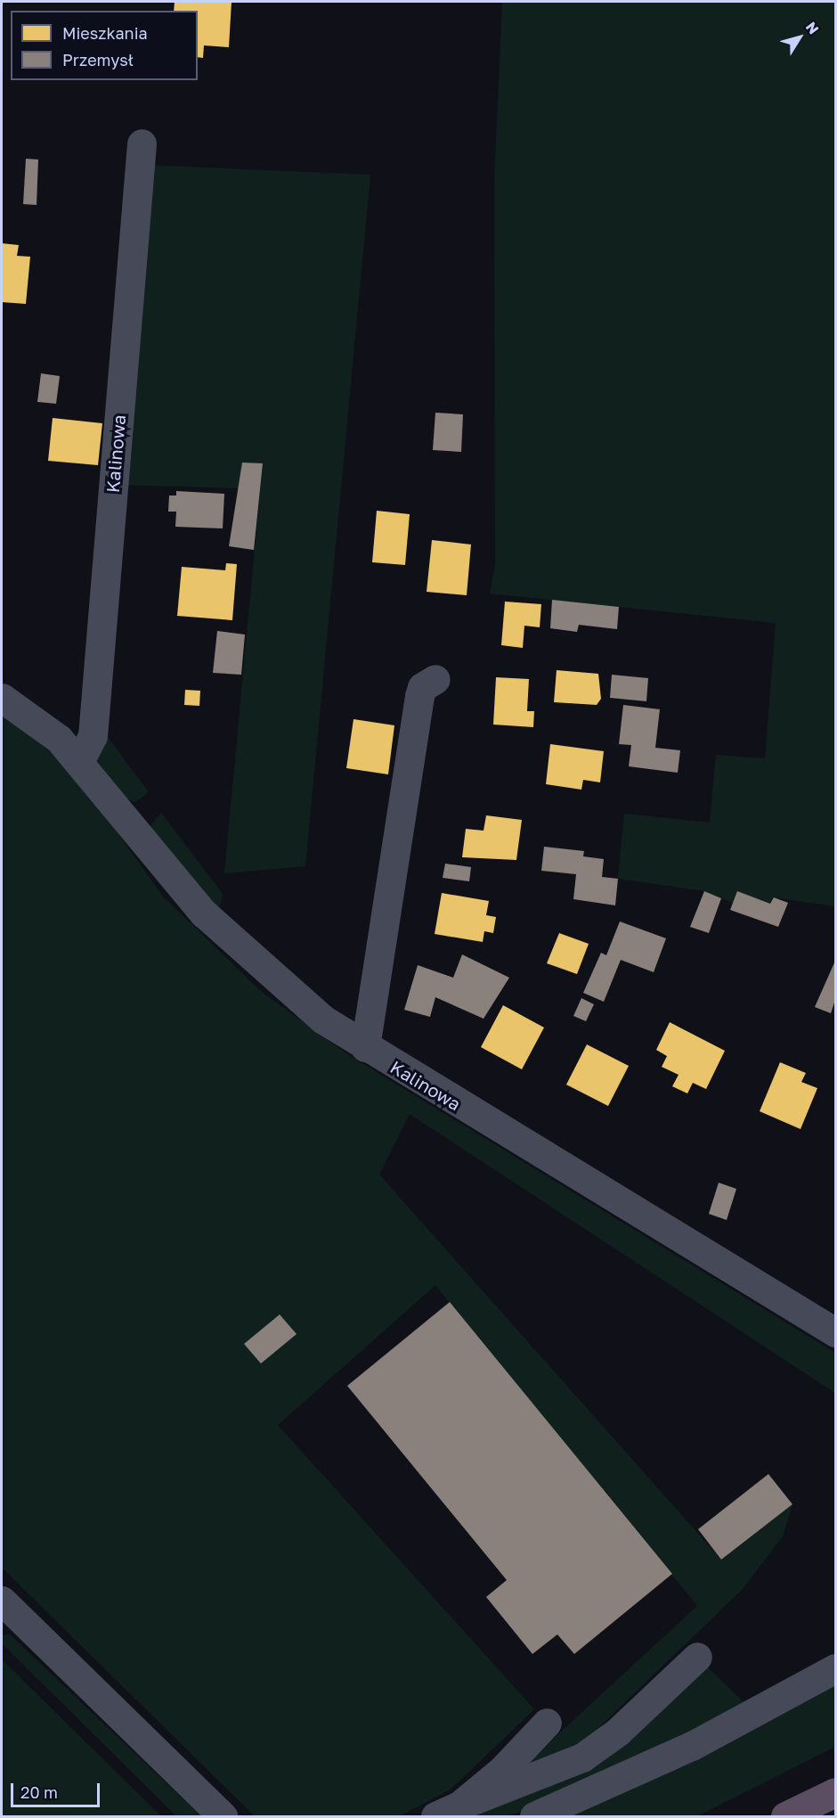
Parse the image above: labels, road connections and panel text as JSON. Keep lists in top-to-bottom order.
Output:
{
  "streets": {
    "street": ["Kalinowa"]
  },
  "legend": ["Mieszkania", "Przemysł"],
  "scale_bar": "20 m",
  "north": "top right"
}
